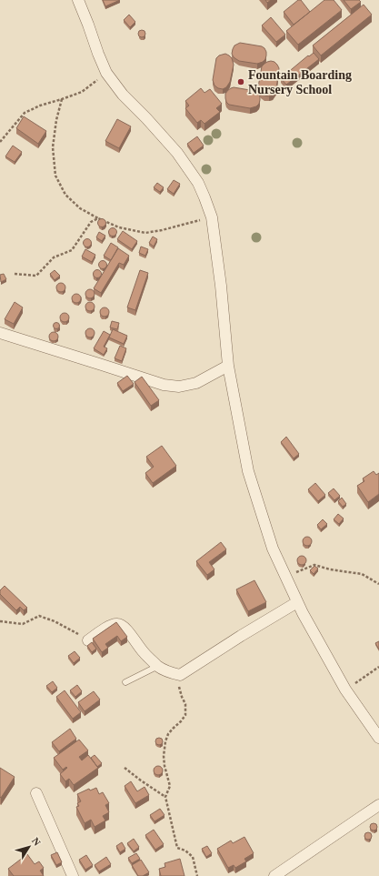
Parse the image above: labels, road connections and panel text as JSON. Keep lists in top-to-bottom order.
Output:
{
  "places": ["Fountain Boarding Nursery School"],
  "north": "top right"
}
